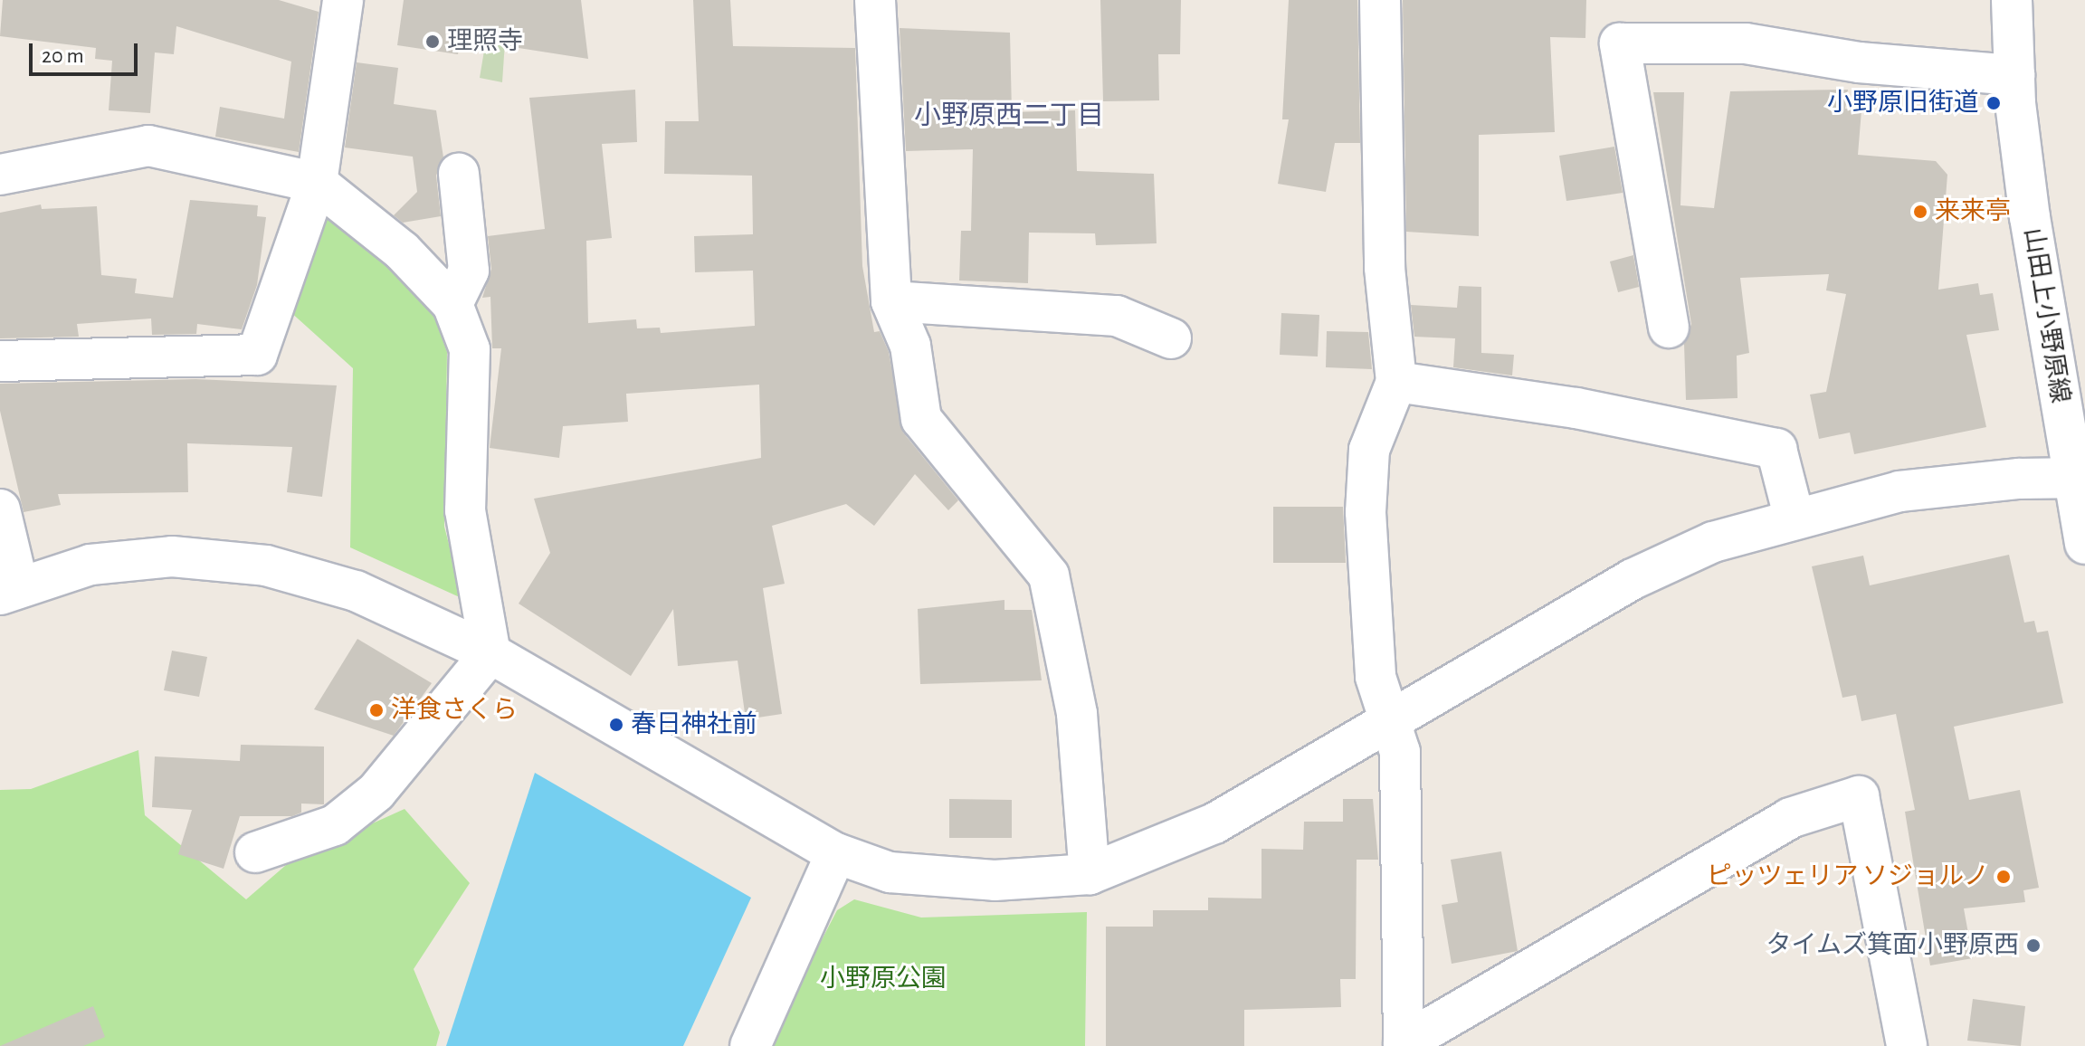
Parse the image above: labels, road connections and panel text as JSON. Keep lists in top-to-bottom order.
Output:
{
  "streets": {
    "street": ["山田上小野原線"]
  },
  "districts": ["小野原西二丁目"],
  "parks": ["小野原公園"],
  "places": [
    "理照寺",
    "小野原旧街道",
    "来来亭",
    "洋食さくら",
    "春日神社前",
    "ピッツェリア ソジョルノ",
    "タイムズ箕面小野原西"
  ],
  "scale_bar": "20 m"
}
